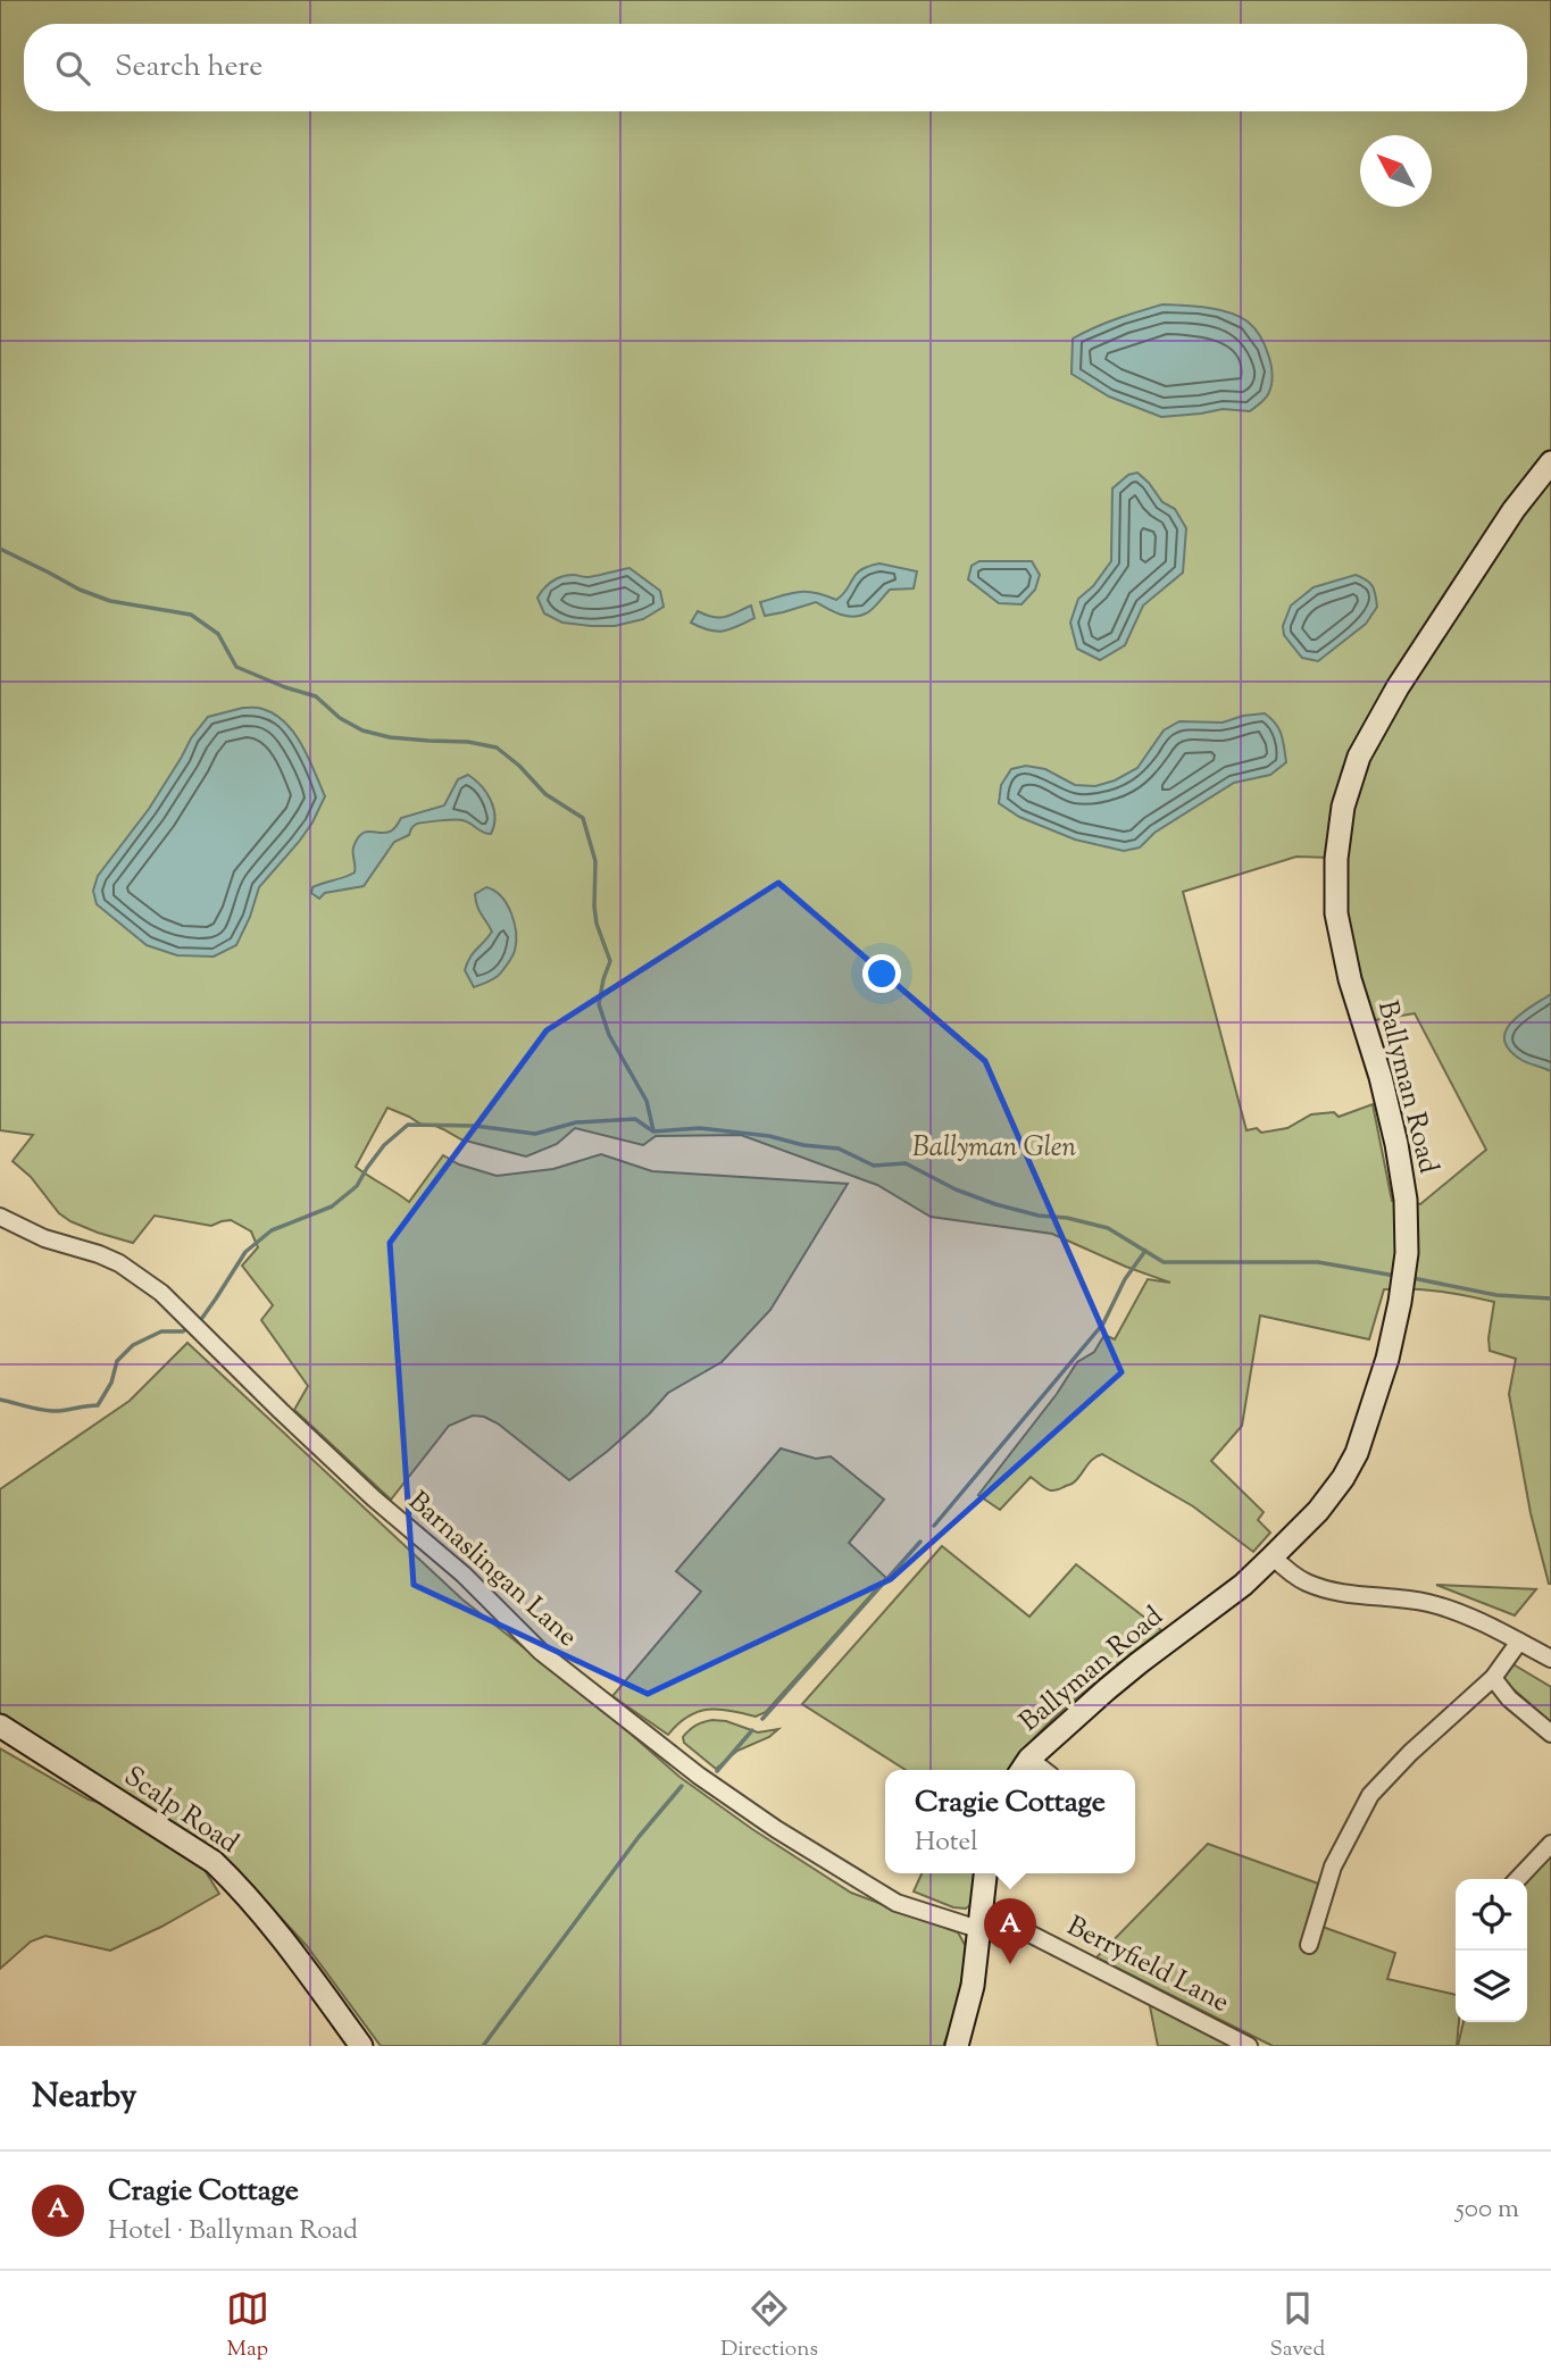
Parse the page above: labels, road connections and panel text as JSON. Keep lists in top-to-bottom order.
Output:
{
  "streets": {
    "street": [
      "Ballyman Road",
      "Barnaslingan Lane",
      "Scalp Road",
      "Berryfield Lane"
    ]
  },
  "crossings": [
    ["Barnaslingan Lane", "Berryfield Lane"]
  ],
  "parks": ["Ballyman Glen"],
  "north": "top left",
  "page": {
    "search": "Search here",
    "popup": ["Cragie Cottage", "Hotel"],
    "pins": "A",
    "heading": "Nearby",
    "list": [
      {
        "mark": "A",
        "name": "Cragie Cottage",
        "note": "Hotel · Ballyman Road",
        "value": "500 m"
      }
    ],
    "nav": ["Map", "Directions", "Saved"]
  }
}
